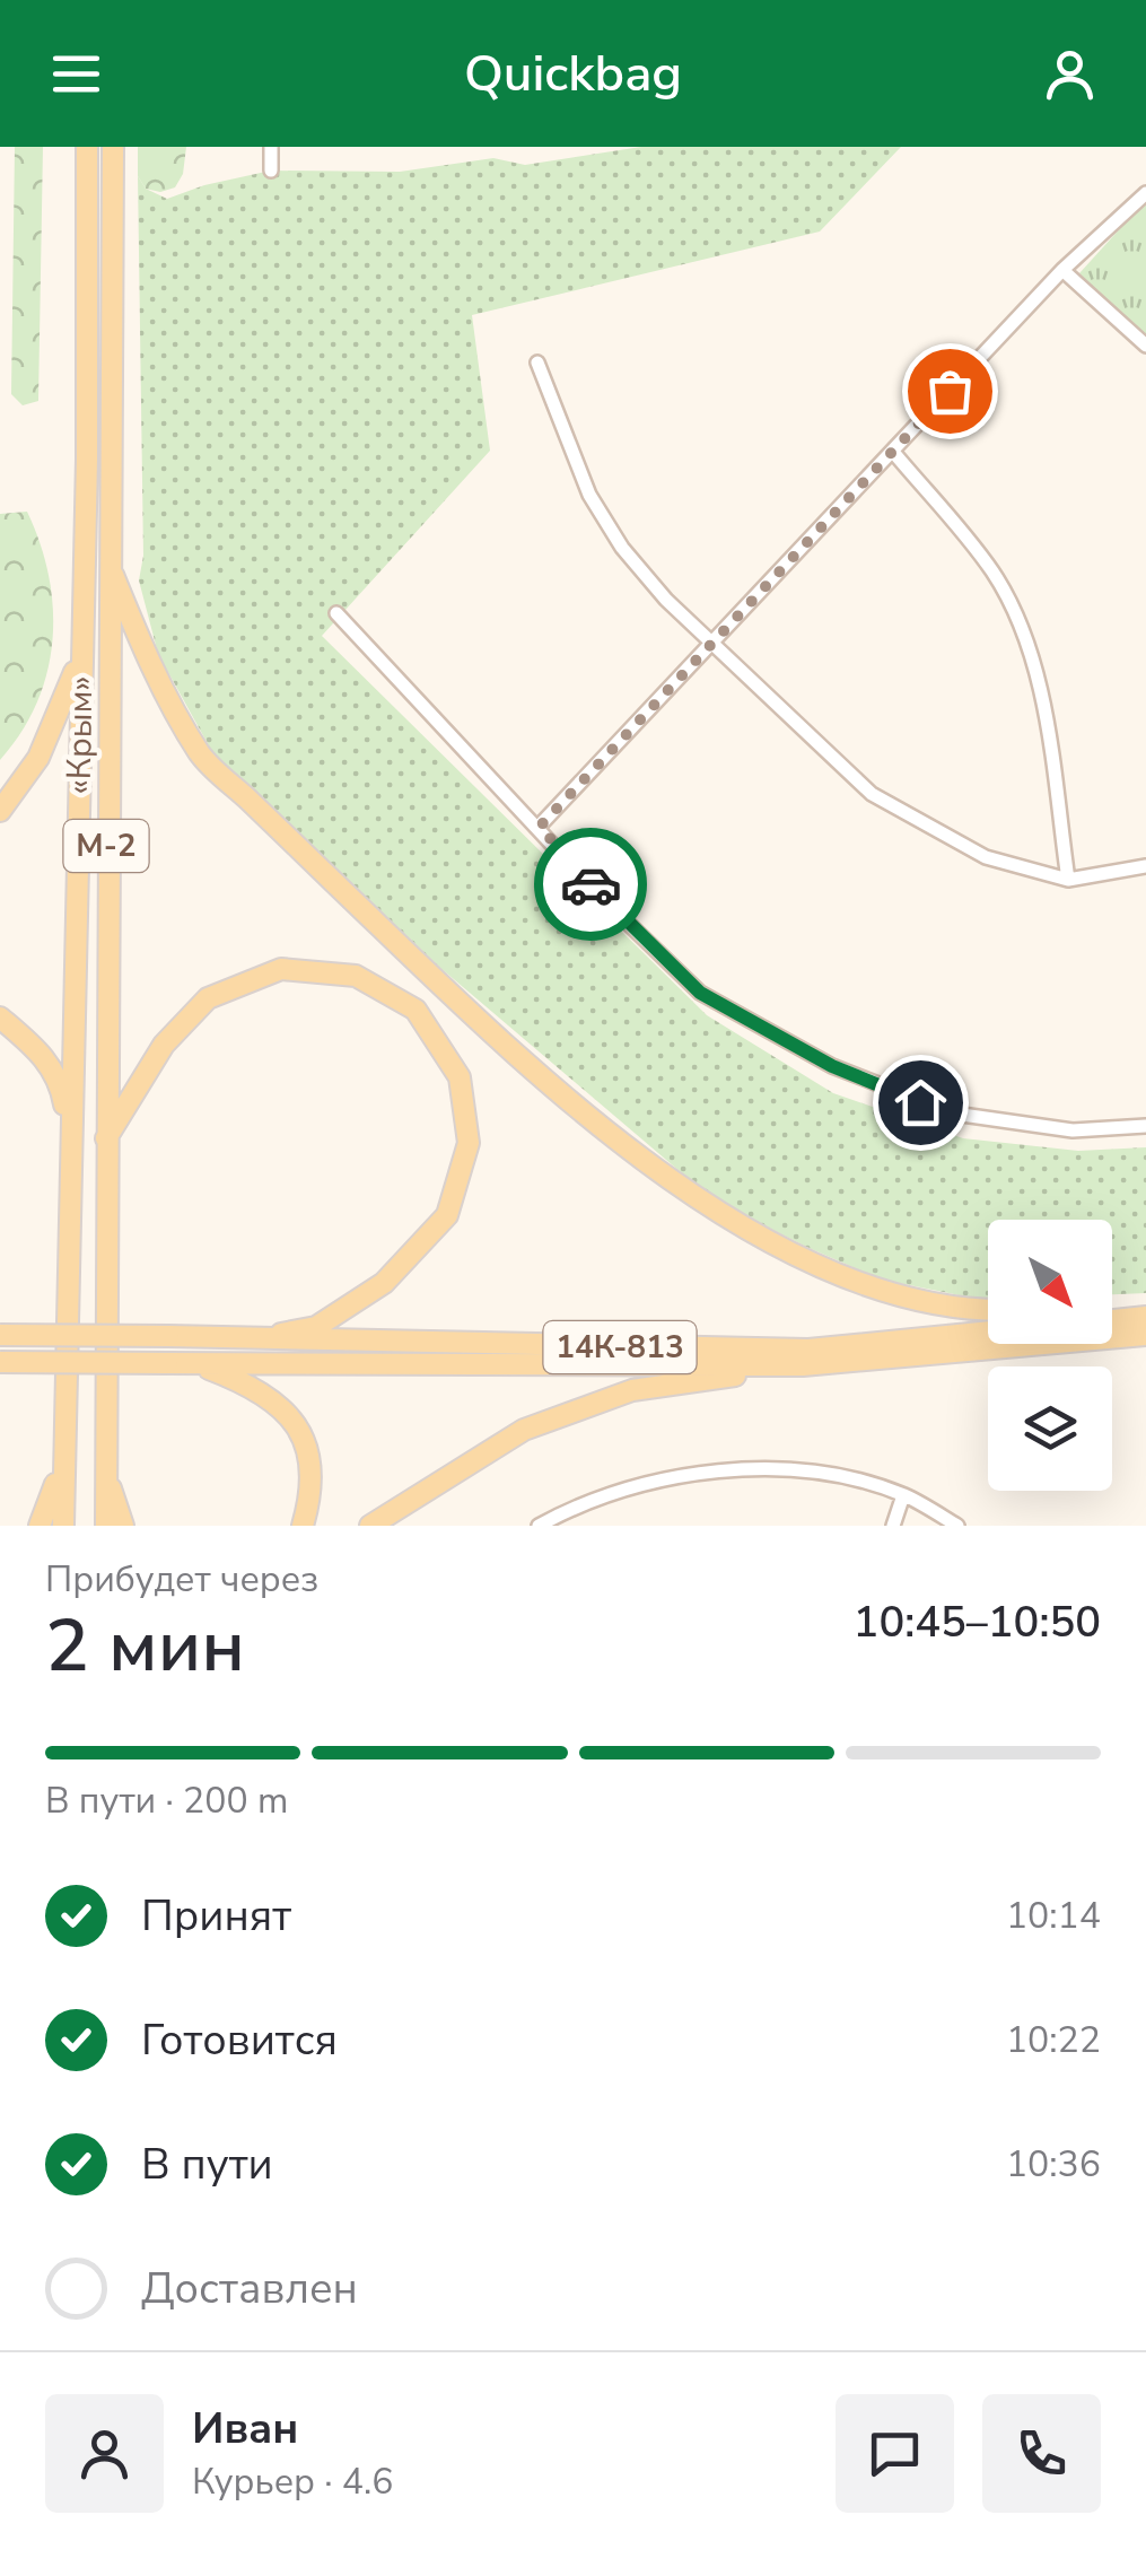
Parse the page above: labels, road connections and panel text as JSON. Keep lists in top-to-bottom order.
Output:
{
  "streets": {
    "main road": ["«Крым»", "М-2", "14К-813"]
  },
  "north": "bottom right",
  "page": {
    "header": "Quickbag",
    "heading": ["2 мин", "Прибудет через", "10:45–10:50"],
    "panel": ["Иван", "Курьер · 4.6"],
    "bar": "В пути · 200 m",
    "list": [
      ["Принят", "10:14"],
      ["Готовится", "10:22"],
      ["В пути", "10:36"],
      "Доставлен"
    ]
  }
}
